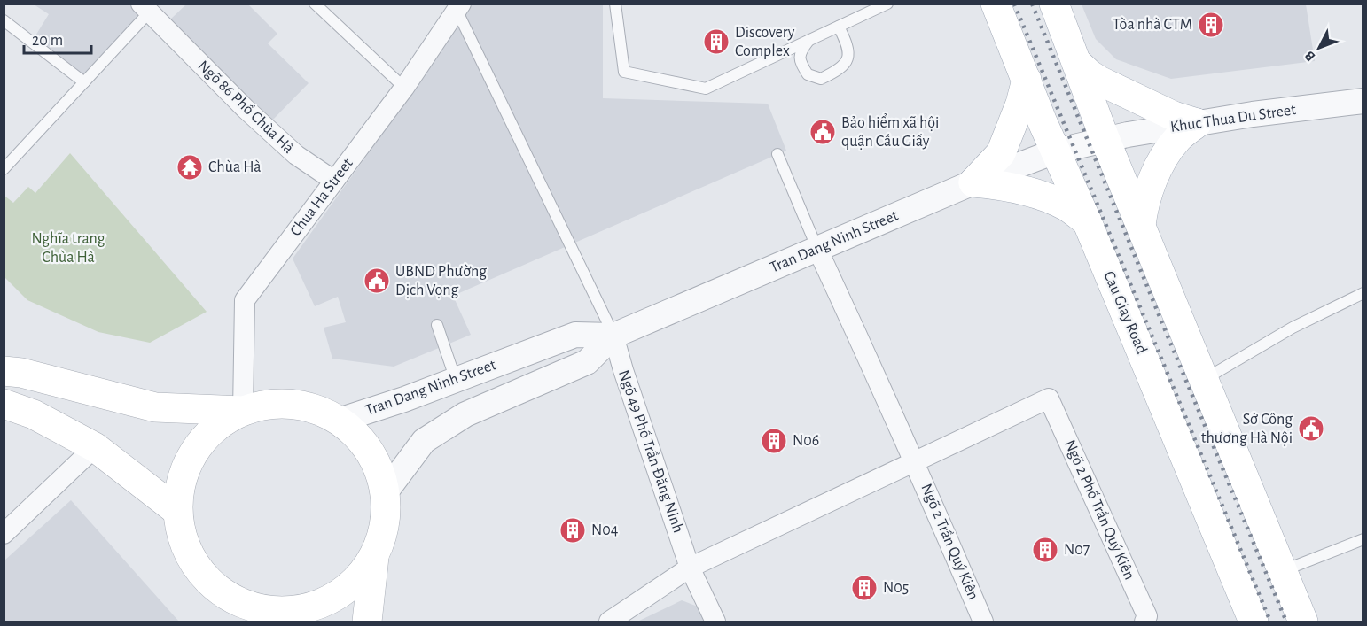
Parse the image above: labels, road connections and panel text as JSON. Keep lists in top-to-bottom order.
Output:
{
  "streets": {
    "main road": ["Cau Giay Road"],
    "street": [
      "Ngõ 86 Phố Chùa Hà",
      "Khuc Thua Du Street",
      "Chua Ha Street",
      "Tran Dang Ninh Street",
      "Ngõ 49 Phố Trần Đăng Ninh",
      "Ngõ 2 Phố Trần Quý Kiên",
      "Ngõ 2 Trần Quý Kiên"
    ]
  },
  "crossings": [
    ["Ngõ 86 Phố Chùa Hà", "Chua Ha Street"],
    ["Khuc Thua Du Street", "Tran Dang Ninh Street"],
    ["Khuc Thua Du Street", "Cau Giay Road"],
    ["Tran Dang Ninh Street", "Cau Giay Road"],
    ["Tran Dang Ninh Street", "Ngõ 49 Phố Trần Đăng Ninh"],
    ["Ngõ 2 Phố Trần Quý Kiên", "Ngõ 2 Trần Quý Kiên"]
  ],
  "parks": ["Nghĩa trang Chùa Hà"],
  "places": {
    "building": [
      "Tòa nhà CTM",
      "Discovery Complex",
      "N06",
      "N04",
      "N07",
      "N05"
    ],
    "public building": ["Bảo hiểm xã hội quận Cầu Giấy", "UBND Phường Dịch Vọng", "Sở Công thương Hà Nội"],
    "temple": ["Chùa Hà"]
  },
  "scale_bar": "20 m",
  "north": "bottom left"
}
